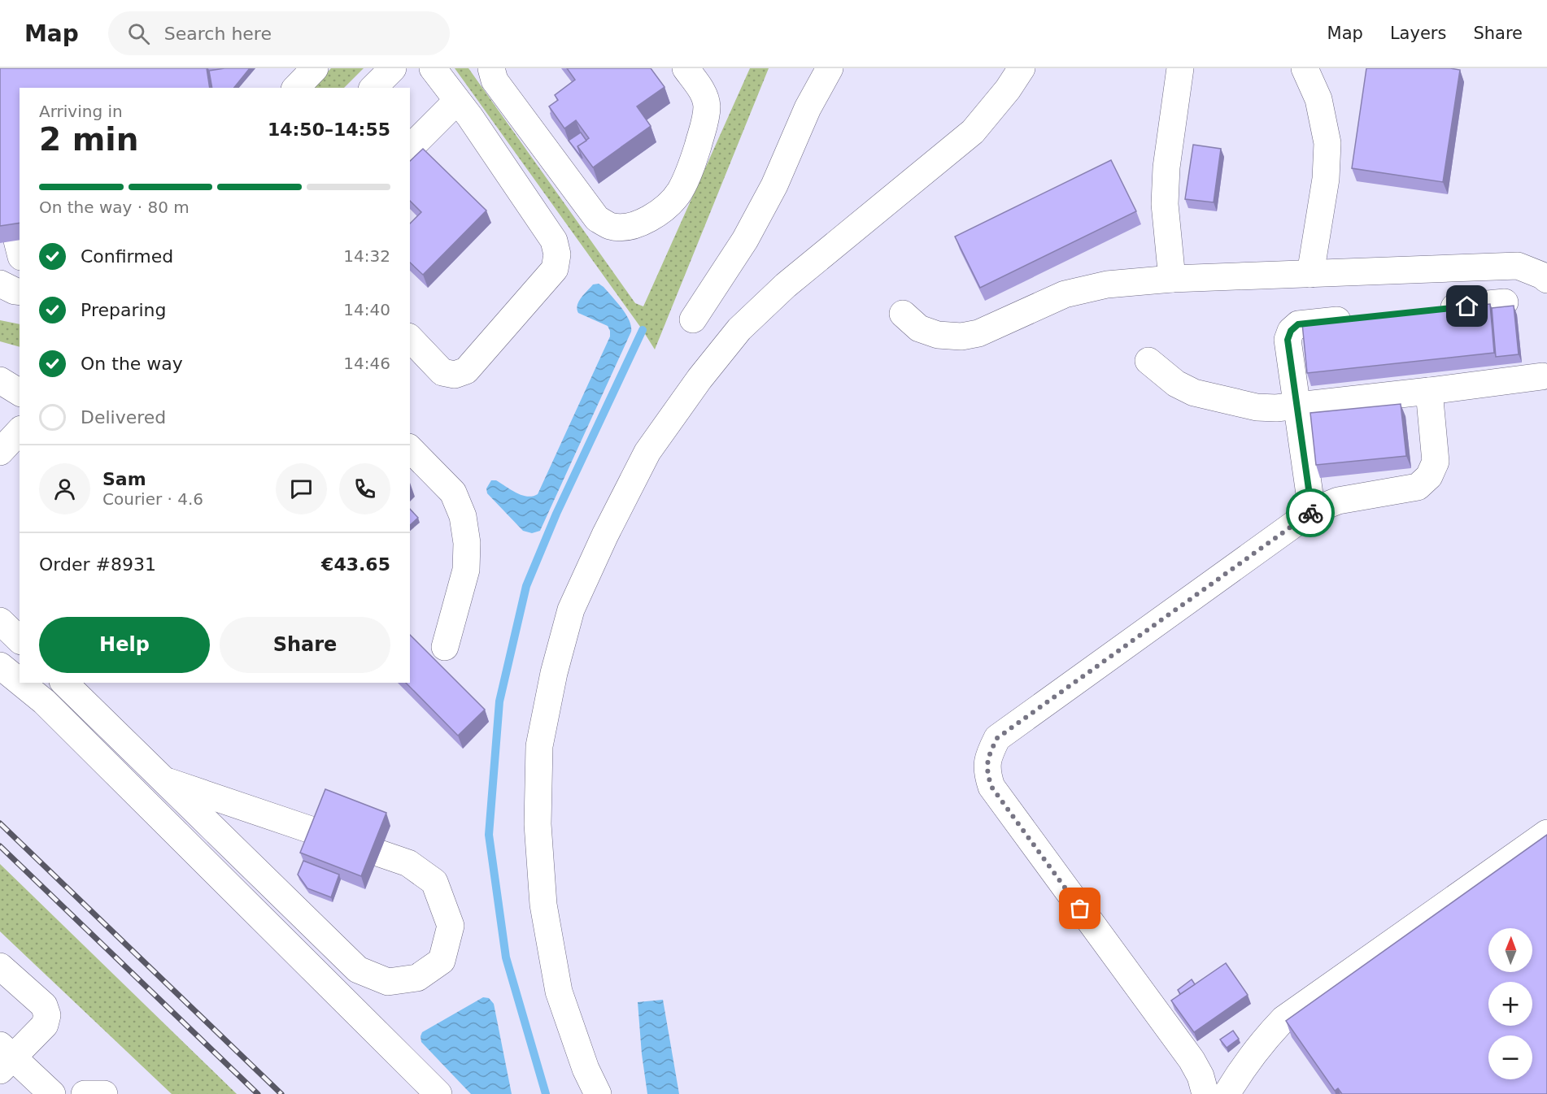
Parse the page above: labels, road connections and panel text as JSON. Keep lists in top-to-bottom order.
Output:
{
  "north": "top",
  "page": {
    "header": "Map",
    "search": "Search here",
    "nav": ["Map", "Layers", "Share"],
    "heading": ["2 min", "Arriving in", "14:50–14:55"],
    "panel": [
      "Sam",
      "Courier · 4.6",
      "Order #8931",
      "€43.65"
    ],
    "bar": "On the way · 80 m",
    "list": [
      ["Confirmed", "14:32"],
      ["Preparing", "14:40"],
      ["On the way", "14:46"],
      "Delivered"
    ],
    "buttons": ["Help", "Share"],
    "map_buttons": ["+", "−"]
  }
}
